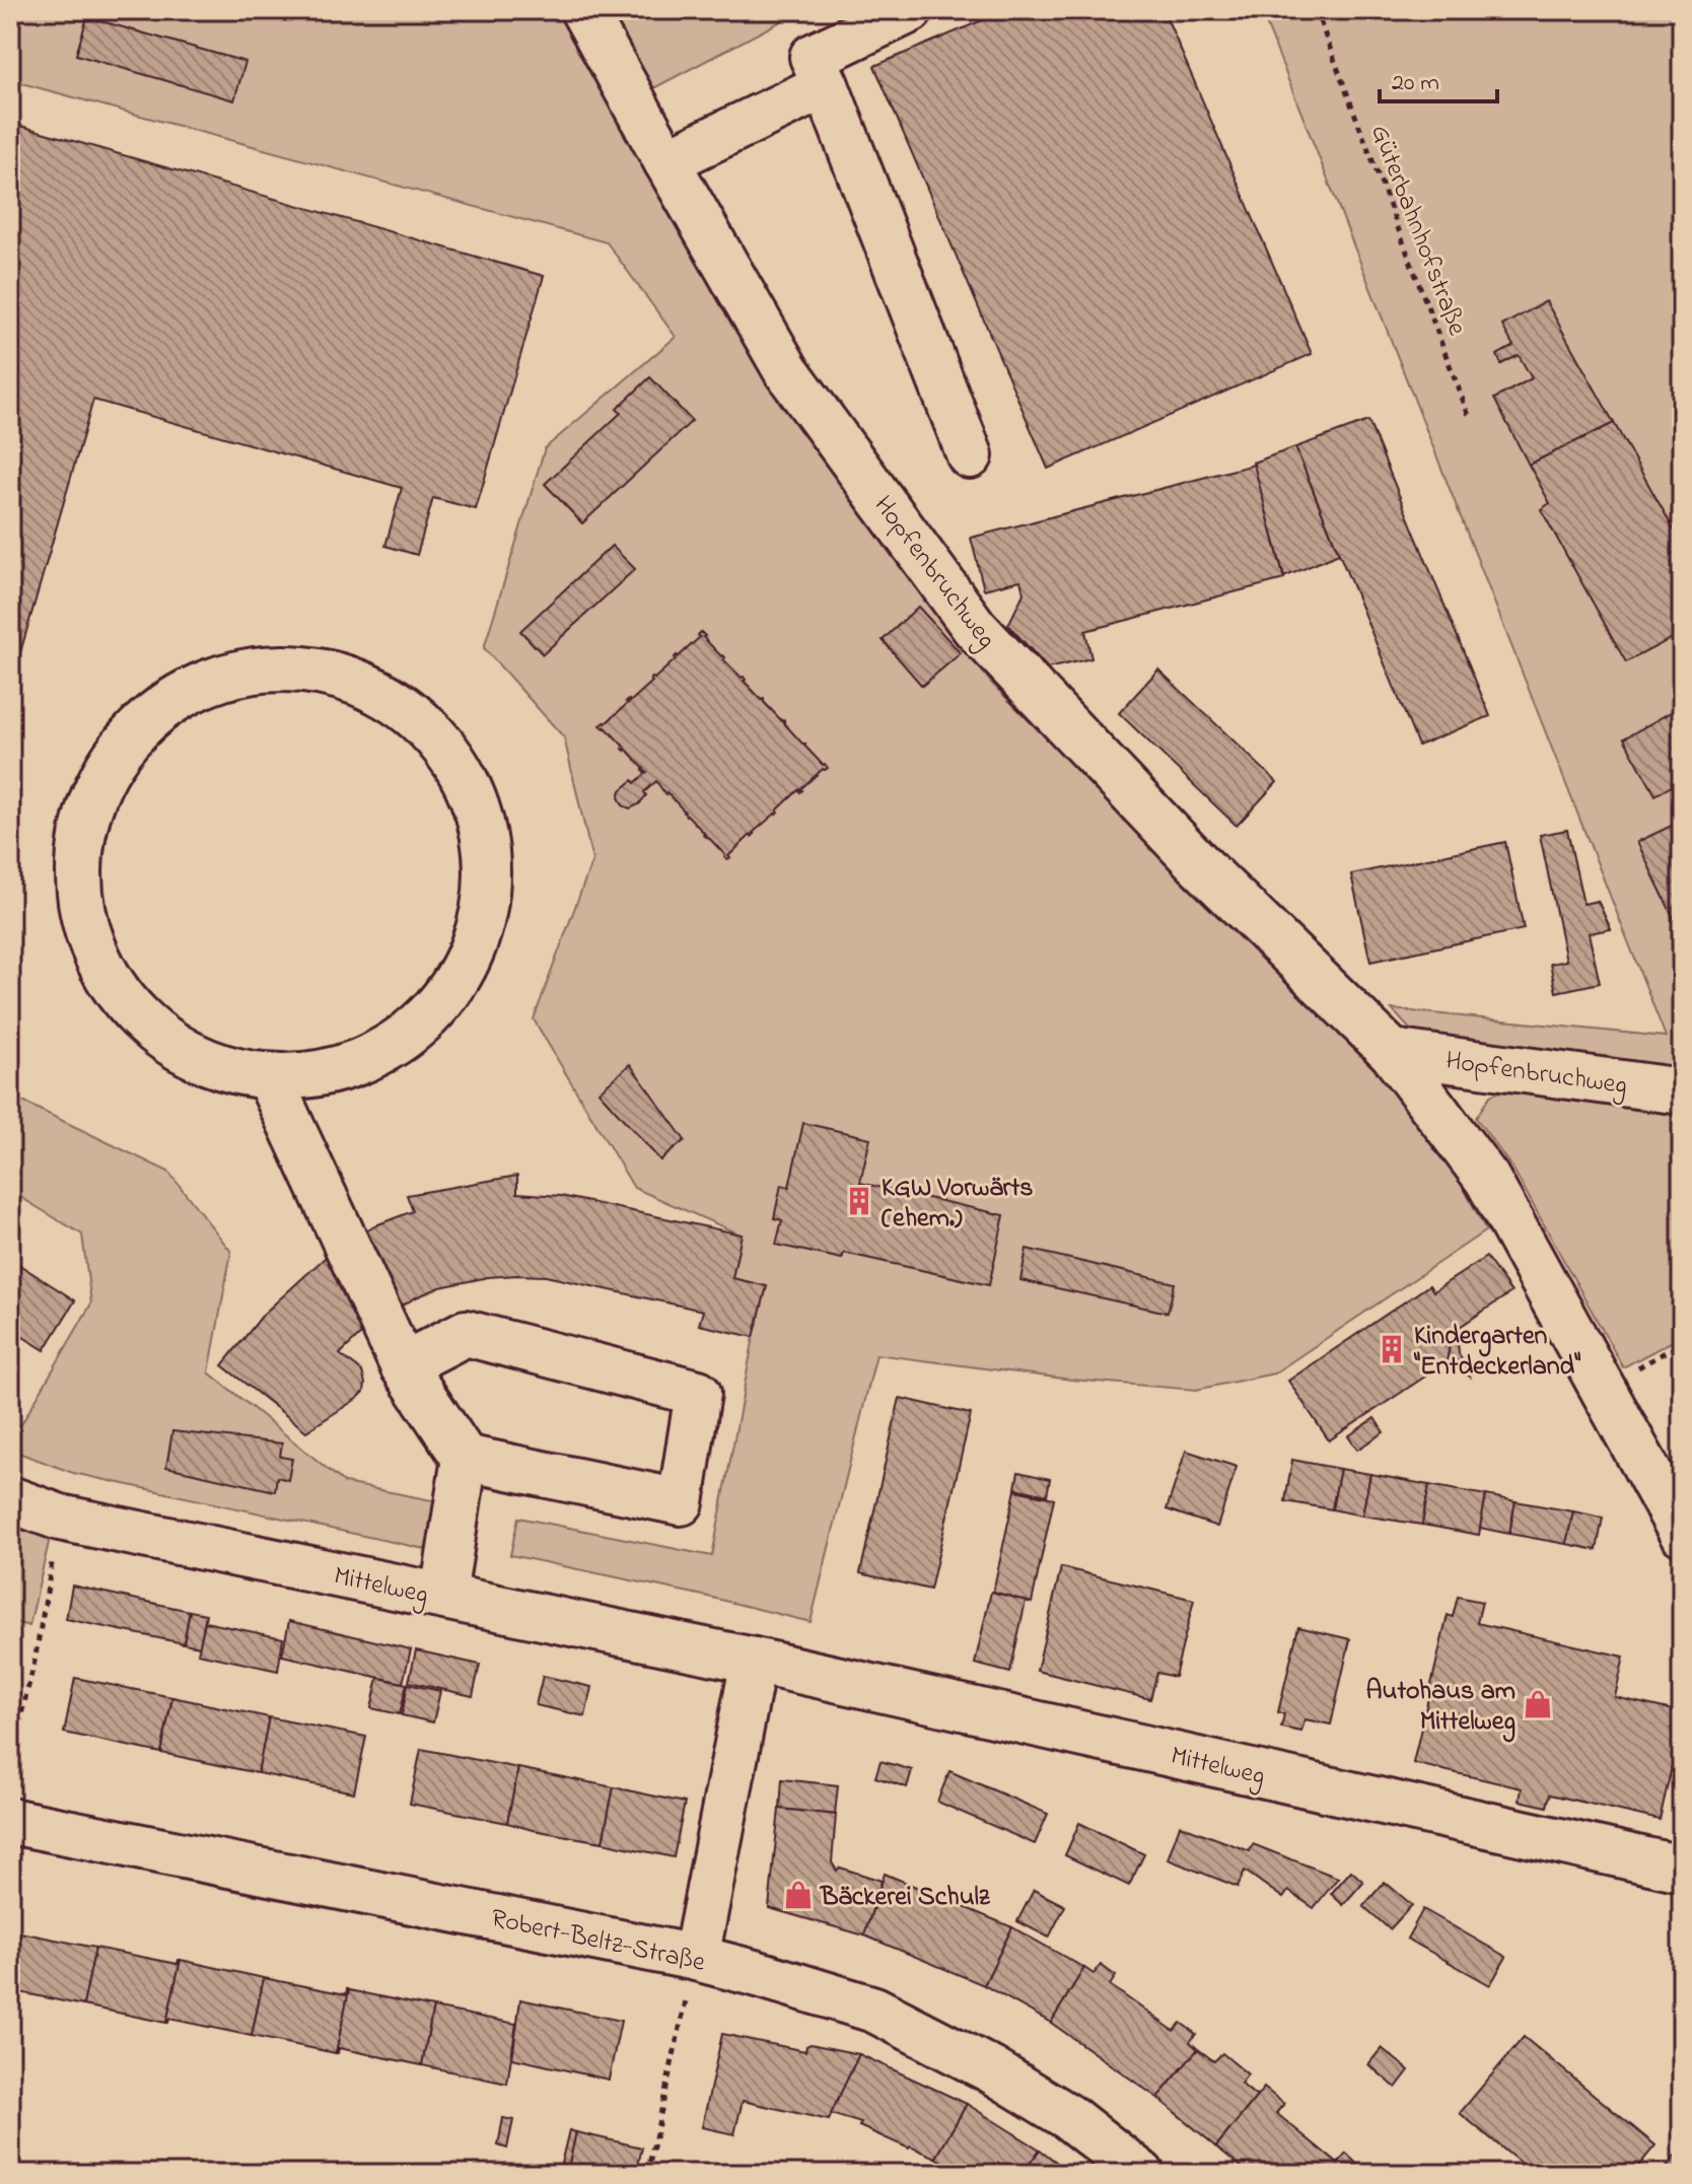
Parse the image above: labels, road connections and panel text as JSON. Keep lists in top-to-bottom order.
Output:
{
  "streets": {
    "street": ["Hopfenbruchweg", "Mittelweg", "Robert-Beltz-Straße"],
    "path": ["Güterbahnhofstraße"]
  },
  "places": {
    "building": ["KGW Vorwärts (ehem.)", "Kindergarten \"Entdeckerland\""],
    "shop": ["Autohaus am Mittelweg", "Bäckerei Schulz"]
  },
  "scale_bar": "20 m"
}
